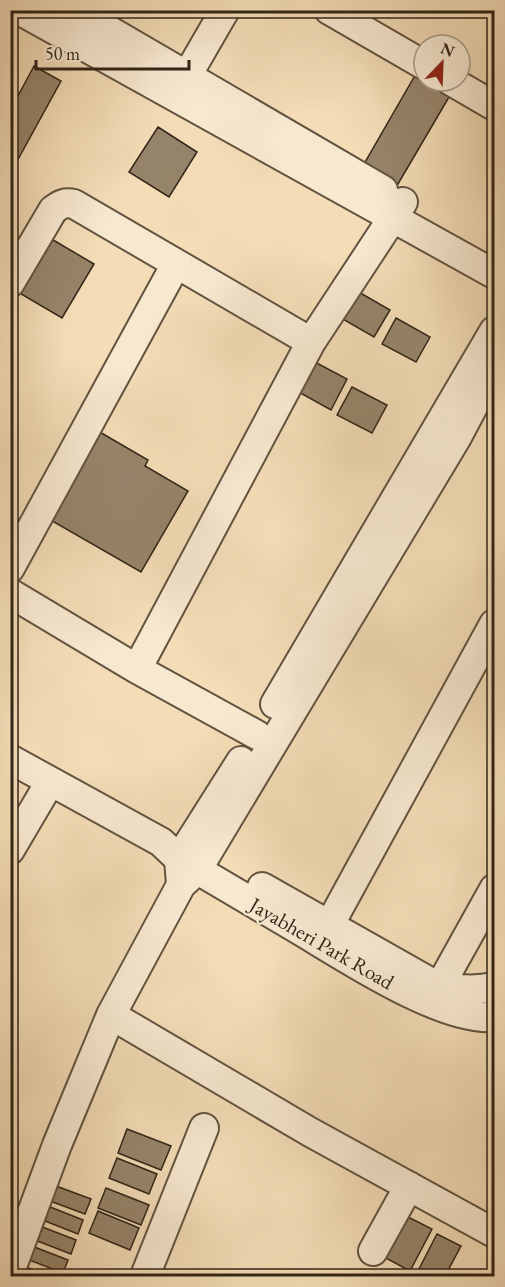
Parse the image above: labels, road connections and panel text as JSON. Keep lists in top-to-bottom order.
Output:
{
  "streets": {
    "street": ["Jayabheri Park Road"]
  },
  "scale_bar": "50 m",
  "north": "top right"
}
